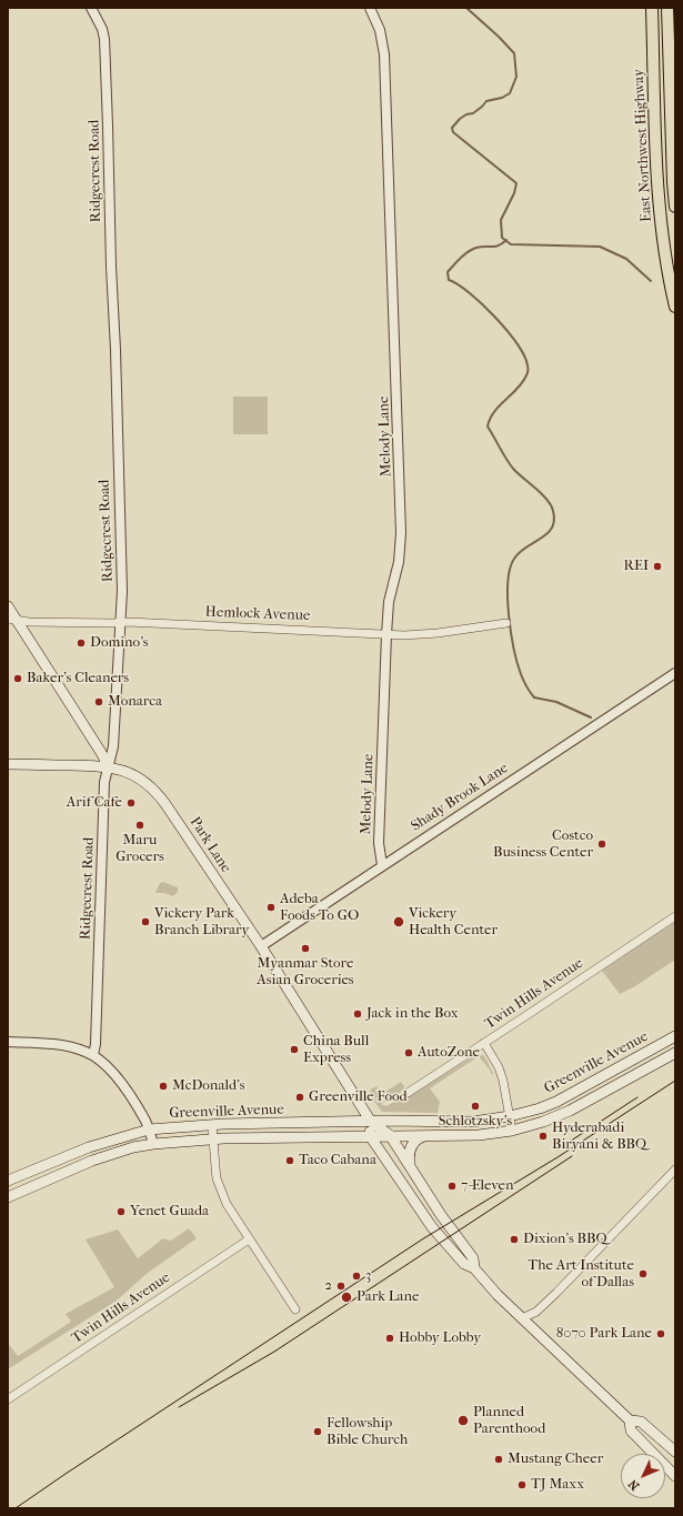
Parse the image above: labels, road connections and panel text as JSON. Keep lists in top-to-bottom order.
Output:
{
  "streets": {
    "main road": ["East Northwest Highway", "Park Lane", "Greenville Avenue"],
    "street": [
      "Ridgecrest Road",
      "Melody Lane",
      "Hemlock Avenue",
      "Shady Brook Lane",
      "Twin Hills Avenue"
    ]
  },
  "crossings": [
    ["Ridgecrest Road", "Hemlock Avenue"],
    ["Ridgecrest Road", "Park Lane"],
    ["Melody Lane", "Hemlock Avenue"],
    ["Melody Lane", "Shady Brook Lane"],
    ["Shady Brook Lane", "Park Lane"],
    ["Park Lane", "Greenville Avenue"]
  ],
  "places": [
    "REI",
    "Domino's",
    "Baker's Cleaners",
    "Monarca",
    "Arif Cafe",
    "Maru Grocers",
    "Costco Business Center",
    "Adeba Foods To GO",
    "Vickery Park Branch Library",
    "Vickery Health Center",
    "Myanmar Store Asian Groceries",
    "Jack in the Box",
    "China Bull Express",
    "AutoZone",
    "McDonald's",
    "Greenville Food",
    "Schlotzsky's",
    "Hyderabadi Biryani & BBQ",
    "Taco Cabana",
    "7-Eleven",
    "Yenet Guada",
    "Dixion's BBQ",
    "The Art Institute of Dallas",
    "3",
    "2",
    "Park Lane",
    "8070 Park Lane",
    "Hobby Lobby",
    "Planned Parenthood",
    "Fellowship Bible Church",
    "Mustang Cheer",
    "TJ Maxx"
  ],
  "north": "bottom left"
}
